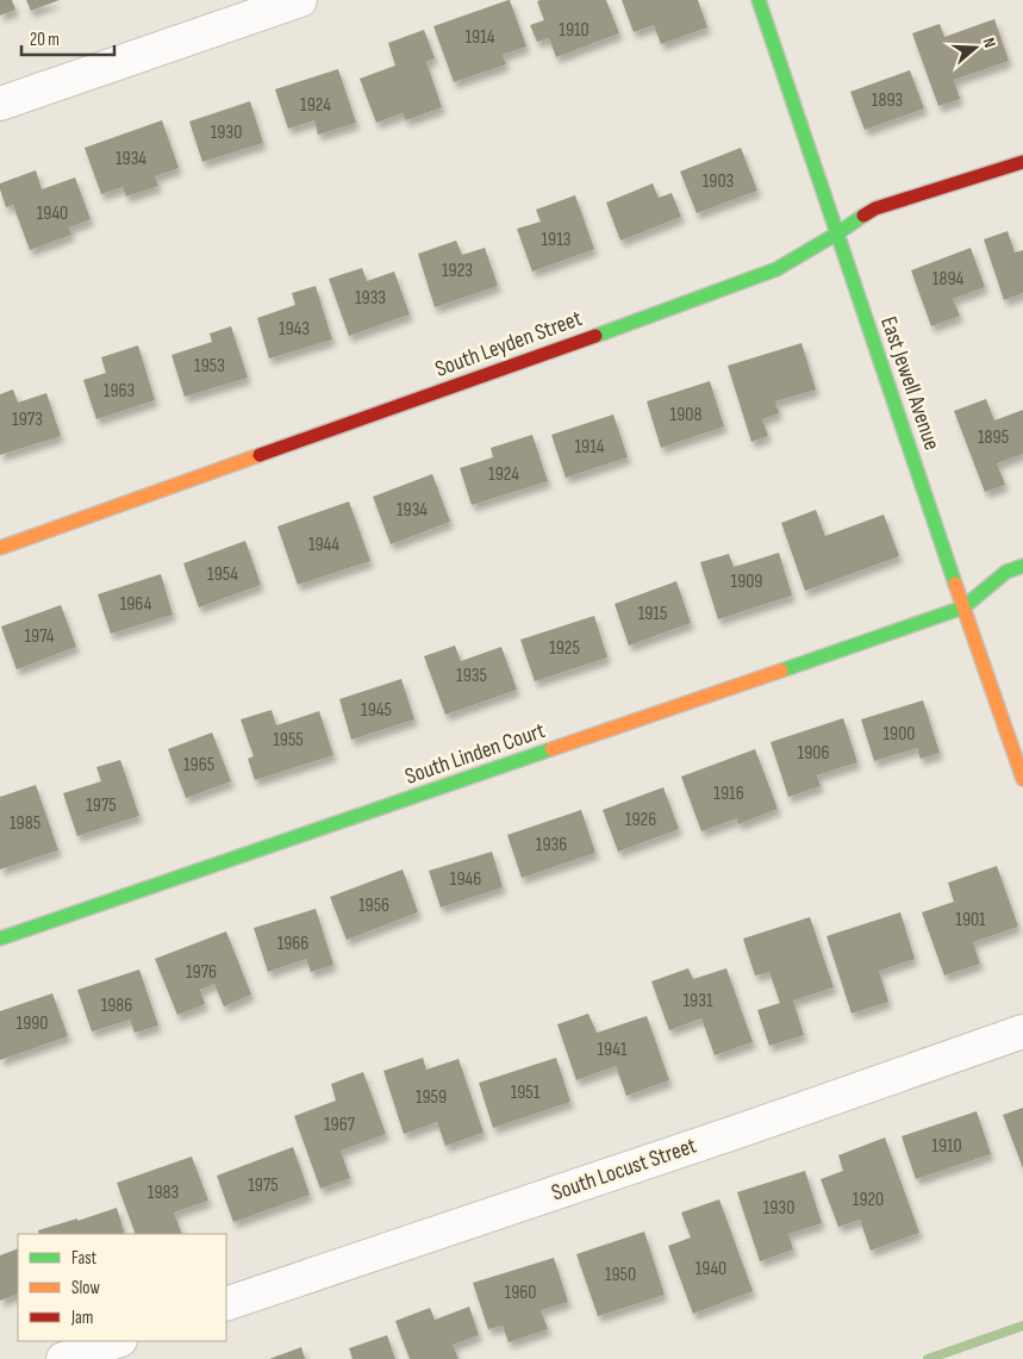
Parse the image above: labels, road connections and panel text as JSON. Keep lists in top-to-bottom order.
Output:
{
  "streets": {
    "street": [
      "South Leyden Street",
      "East Jewell Avenue",
      "South Linden Court",
      "South Locust Street"
    ]
  },
  "crossings": [
    ["South Leyden Street", "East Jewell Avenue"],
    ["East Jewell Avenue", "South Linden Court"]
  ],
  "house_numbers": [
    "1910",
    "1914",
    "1893",
    "1924",
    "1930",
    "1934",
    "1903",
    "1940",
    "1913",
    "1923",
    "1894",
    "1933",
    "1943",
    "1953",
    "1963",
    "1908",
    "1973",
    "1895",
    "1914",
    "1924",
    "1934",
    "1944",
    "1954",
    "1909",
    "1964",
    "1915",
    "1974",
    "1925",
    "1935",
    "1945",
    "1900",
    "1955",
    "1906",
    "1965",
    "1916",
    "1975",
    "1926",
    "1985",
    "1936",
    "1946",
    "1956",
    "1901",
    "1966",
    "1976",
    "1931",
    "1986",
    "1990",
    "1941",
    "1951",
    "1959",
    "1967",
    "1910",
    "1975",
    "1983",
    "1920",
    "1930",
    "1940",
    "1950",
    "1960"
  ],
  "legend": ["Fast", "Slow", "Jam"],
  "scale_bar": "20 m",
  "north": "right"
}
